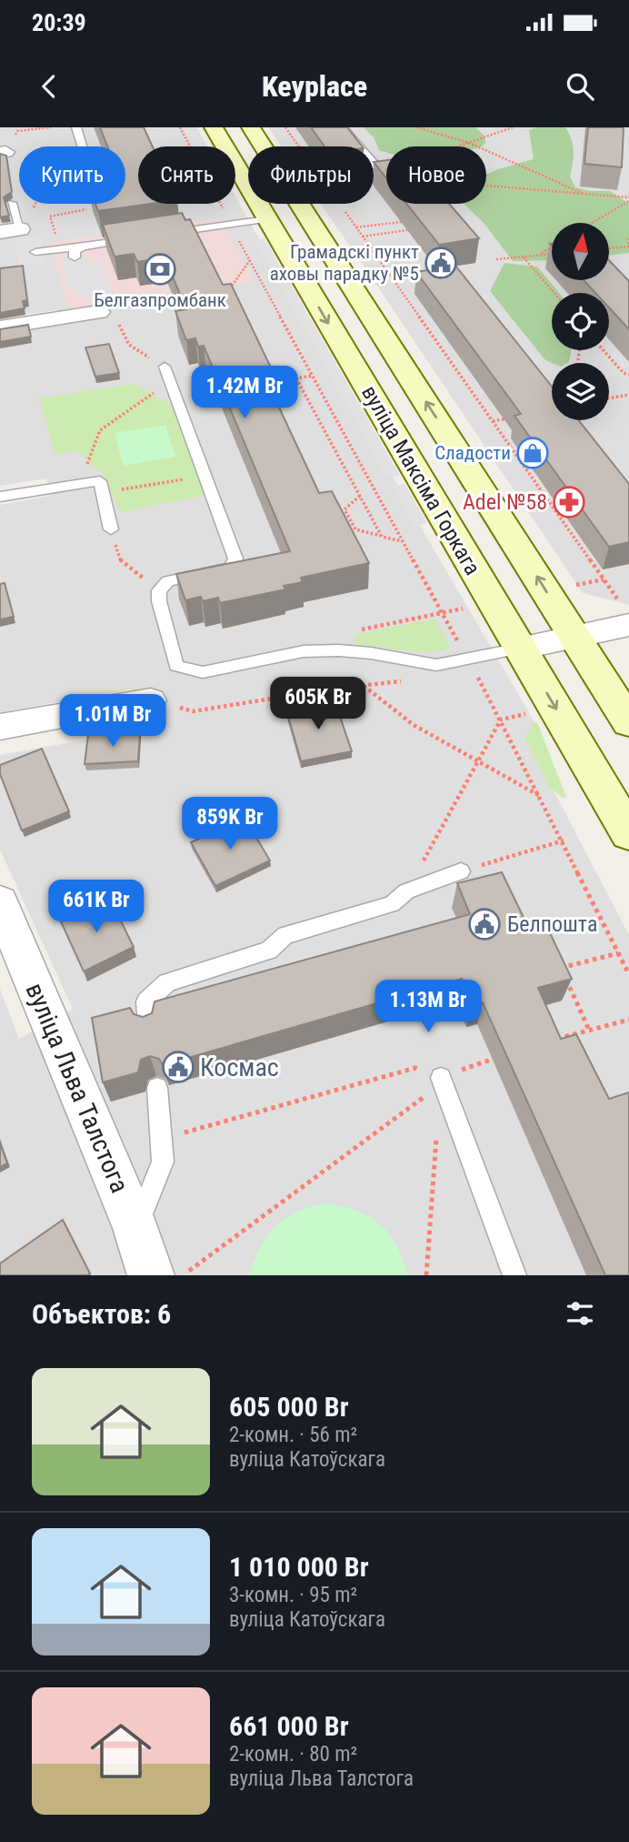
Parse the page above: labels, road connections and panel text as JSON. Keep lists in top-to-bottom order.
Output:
{
  "streets": {
    "main road": ["вуліца Максіма Горкага"],
    "street": ["вуліца Льва Талстога"]
  },
  "places": {
    "public building": ["Грамадскі пункт аховы парадку №5", "Белпошта", "Космас"],
    "bank": ["Белгазпромбанк"],
    "shop": ["Сладости"],
    "pharmacy": ["Adel №58"]
  },
  "north": "top",
  "page": {
    "status": "20:39",
    "header": "Keyplace",
    "chip": [
      "Купить",
      "Снять",
      "Фильтры",
      "Новое"
    ],
    "price": [
      "1.42M Br",
      "605K Br",
      "1.01M Br",
      "859K Br",
      "661K Br",
      "1.13M Br"
    ],
    "heading": "Объектов: 6",
    "list": [
      {
        "name": "605 000 Br",
        "note": "2-комн. · 56 m² · вуліца Катоўскага"
      },
      {
        "name": "1 010 000 Br",
        "note": "3-комн. · 95 m² · вуліца Катоўскага"
      },
      {
        "name": "661 000 Br",
        "note": "2-комн. · 80 m² · вуліца Льва Талстога"
      }
    ]
  }
}
